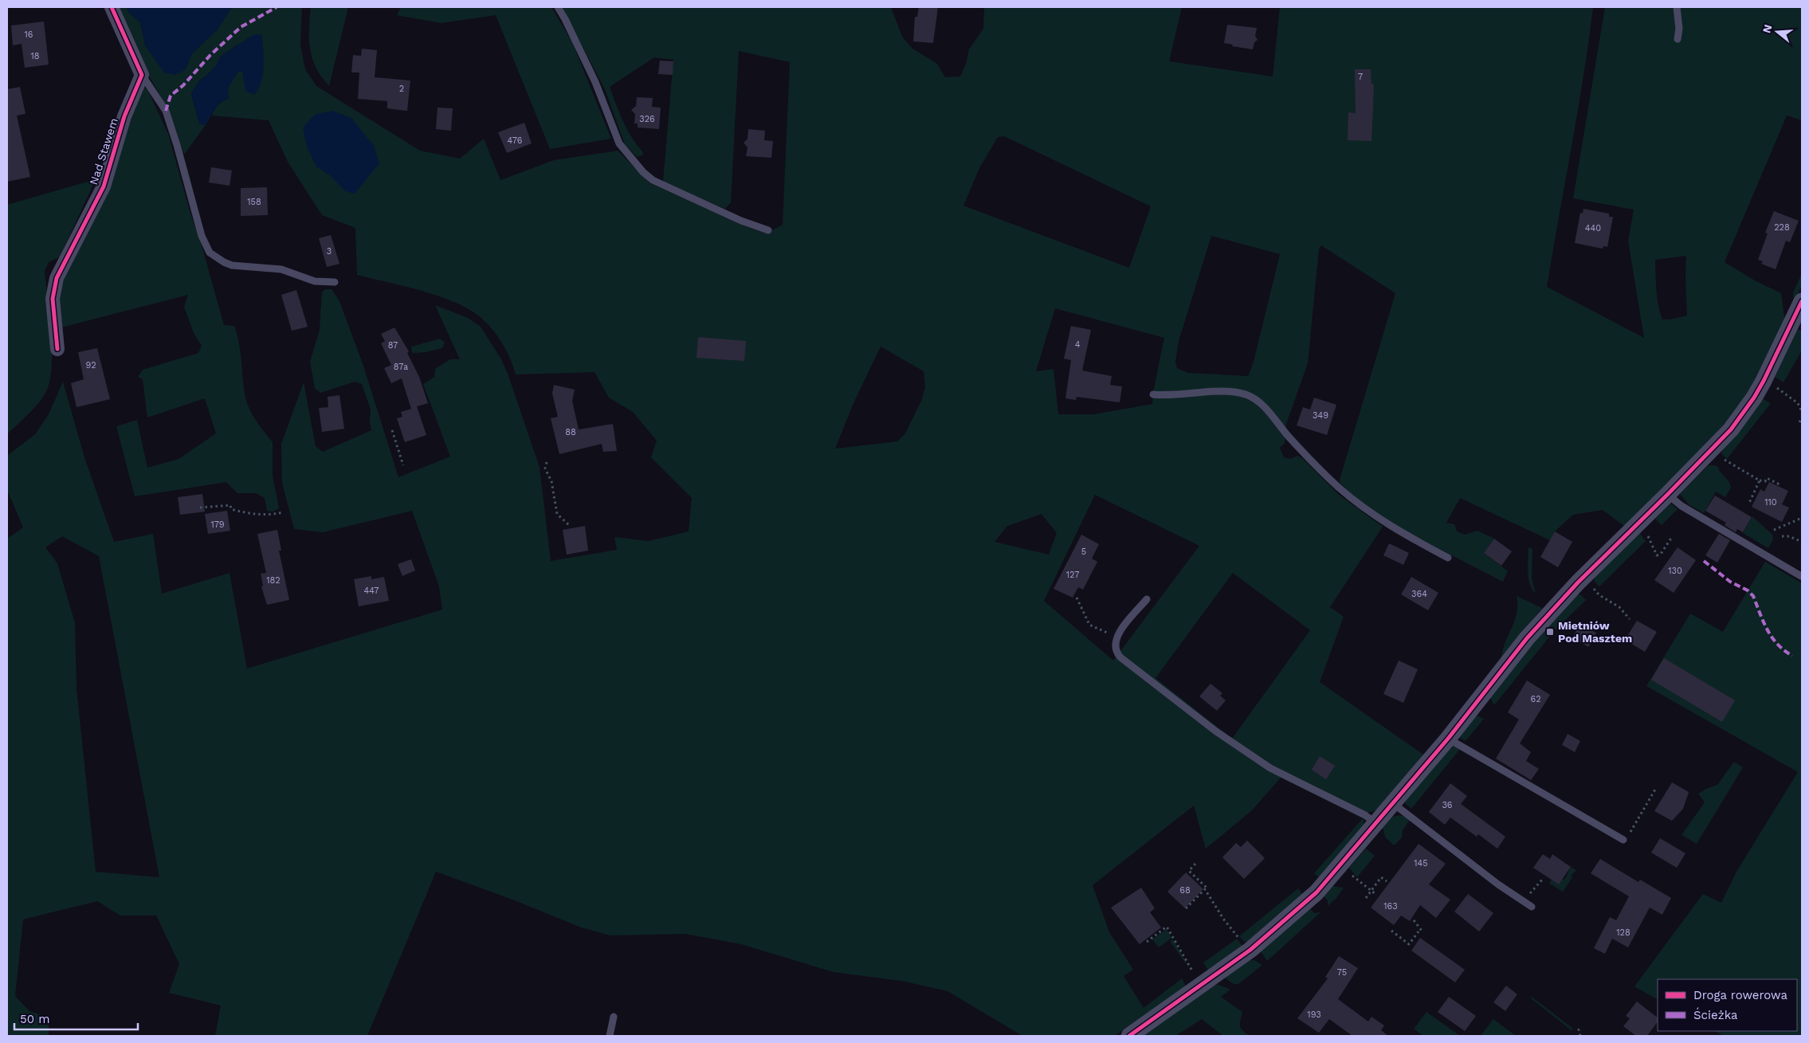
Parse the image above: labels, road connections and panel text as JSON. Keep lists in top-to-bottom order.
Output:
{
  "streets": {
    "street": ["Nad Stawem"]
  },
  "places": {
    "transit": ["Mietniów Pod Masztem"]
  },
  "house_numbers": [
    "16",
    "18",
    "7",
    "2",
    "326",
    "476",
    "158",
    "228",
    "440",
    "3",
    "4",
    "87",
    "92",
    "87a",
    "349",
    "88",
    "110",
    "179",
    "5",
    "130",
    "127",
    "182",
    "447",
    "364",
    "62",
    "36",
    "145",
    "68",
    "163",
    "128",
    "75",
    "193"
  ],
  "legend": ["Droga rowerowa", "Ścieżka"],
  "scale_bar": "50 m",
  "north": "left"
}
